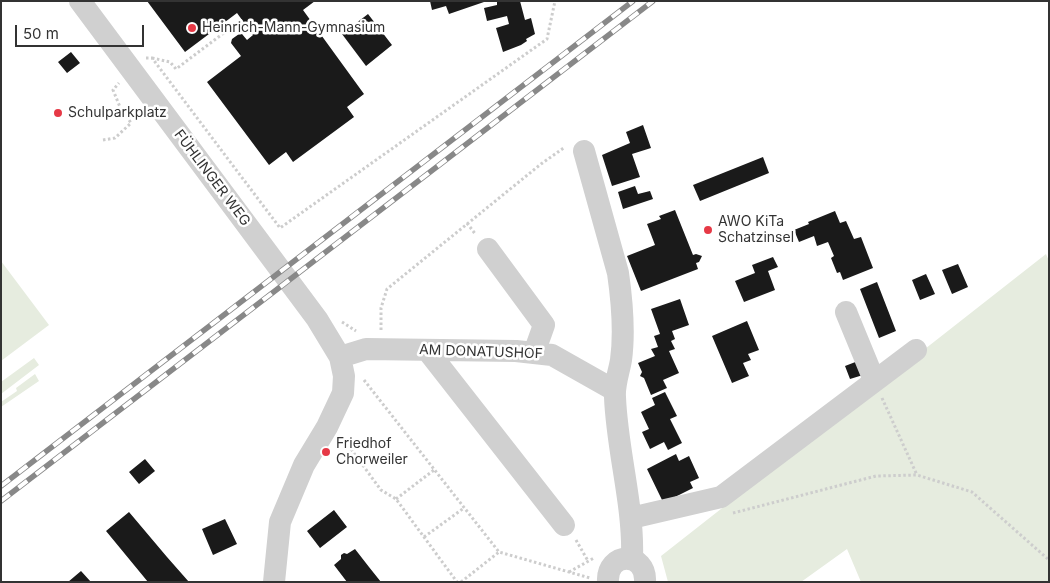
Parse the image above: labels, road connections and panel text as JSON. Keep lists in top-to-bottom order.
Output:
{
  "streets": {
    "street": ["FÜHLINGER WEG", "AM DONATUSHOF"]
  },
  "crossings": [
    ["FÜHLINGER WEG", "AM DONATUSHOF"]
  ],
  "places": [
    "Heinrich-Mann-Gymnasium",
    "Schulparkplatz",
    "AWO KiTa Schatzinsel",
    "Friedhof Chorweiler"
  ],
  "scale_bar": "50 m"
}
